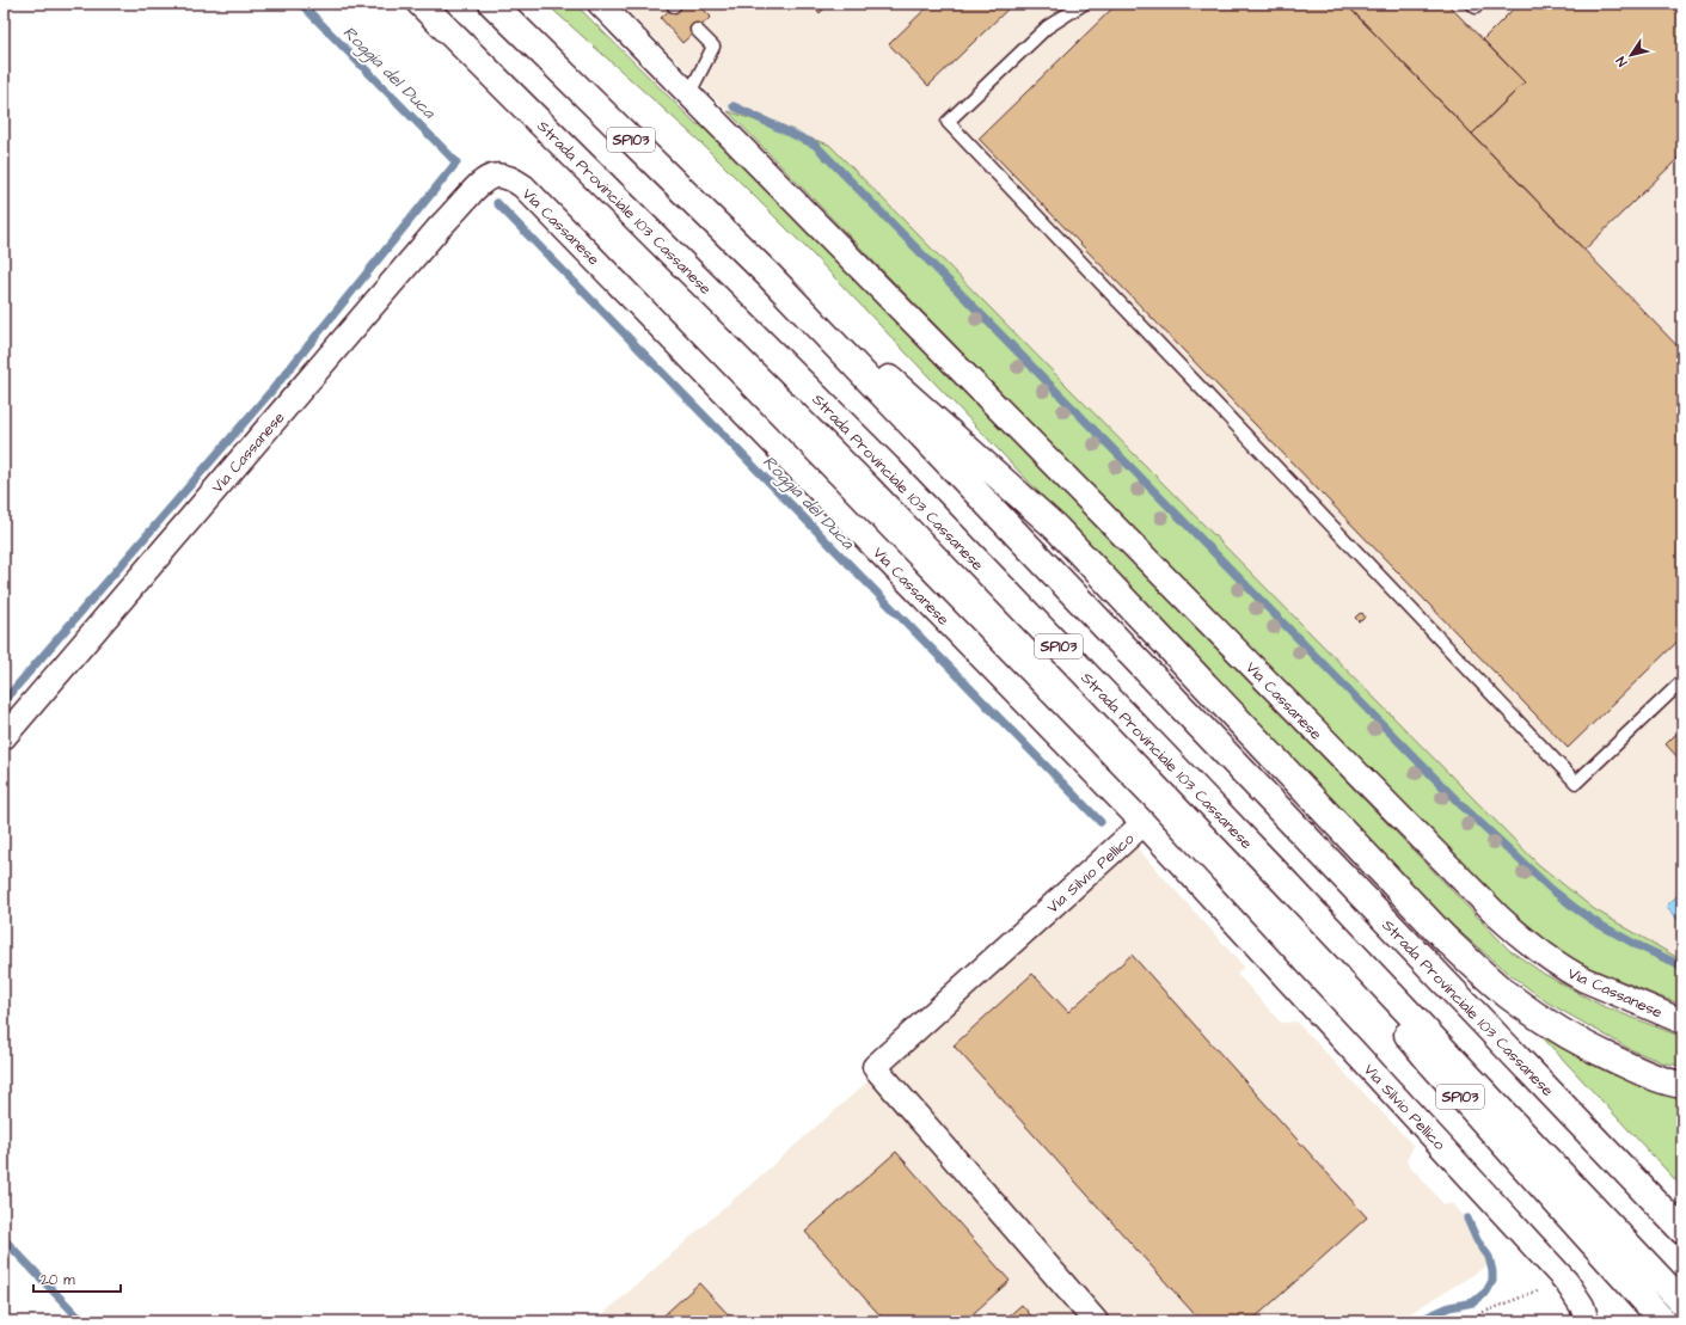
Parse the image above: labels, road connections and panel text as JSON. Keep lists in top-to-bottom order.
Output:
{
  "streets": {
    "highway": ["SP103", "Strada Provinciale 103 Cassanese"],
    "street": ["Via Cassanese", "Via Silvio Pellico"]
  },
  "crossings": [
    ["SP103", "Strada Provinciale 103 Cassanese"],
    ["Via Cassanese", "Via Silvio Pellico"]
  ],
  "water": ["Roggia del Duca"],
  "scale_bar": "20 m",
  "north": "bottom left"
}
